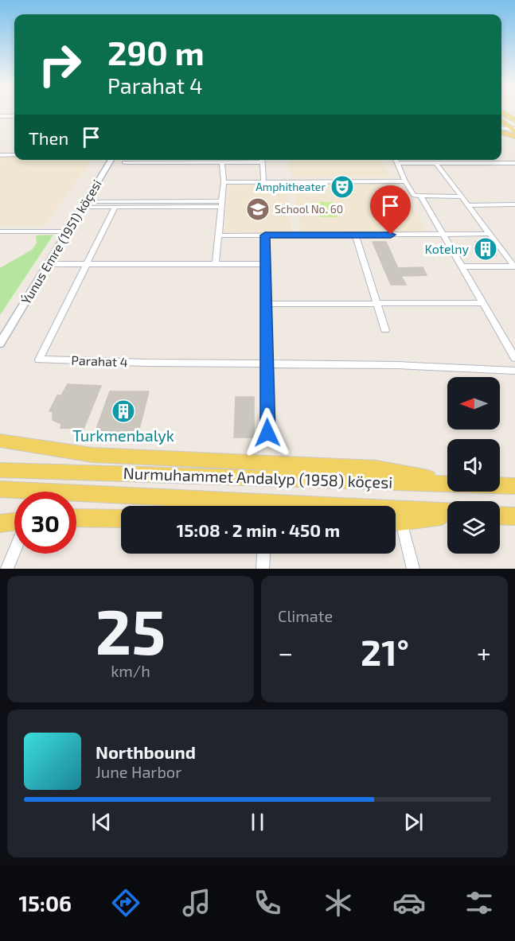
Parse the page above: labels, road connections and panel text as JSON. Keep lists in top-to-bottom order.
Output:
{
  "streets": {
    "main road": ["Nurmuhammet Andalyp (1958) köçesi"],
    "street": ["Ýunus Emre (1951) köçesi", "Parahat 4"]
  },
  "places": {
    "theatre": ["Amphitheater"],
    "school or university": ["School No. 60"],
    "building": ["Kotelny", "Turkmenbalyk"]
  },
  "north": "left",
  "page": {
    "turn": ["290 m", "Parahat 4"],
    "then": "Then",
    "limit": "30",
    "trip": "15:08 · 2 min · 450 m",
    "tile": [
      ["25", "km/h"],
      "Climate"
    ],
    "heat": ["−", "21°", "+"],
    "song": ["Northbound", "June Harbor"],
    "tabs": "15:06"
  }
}
